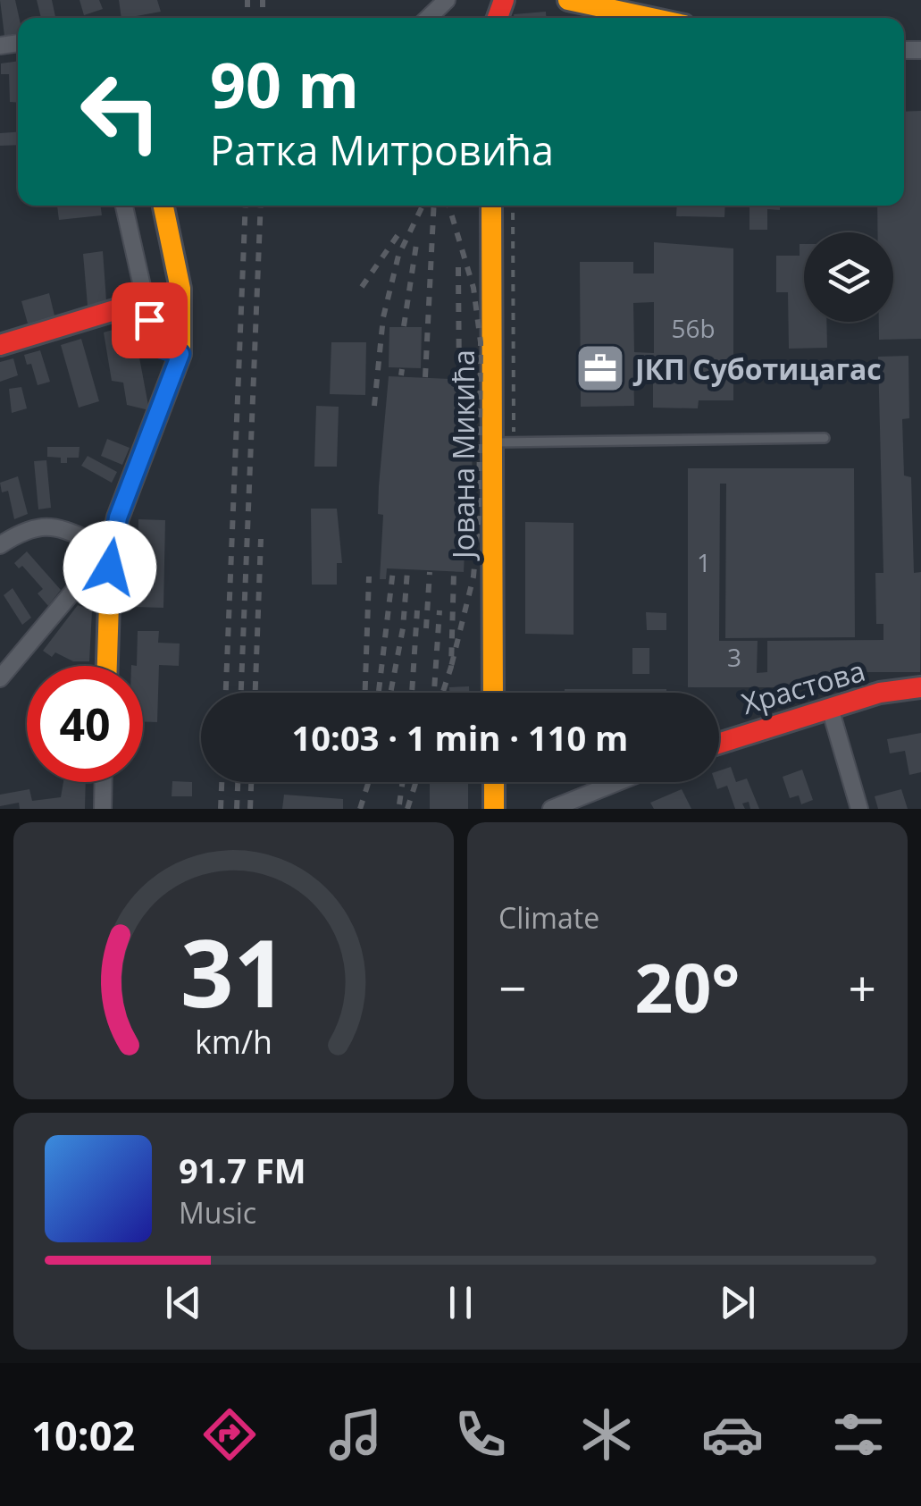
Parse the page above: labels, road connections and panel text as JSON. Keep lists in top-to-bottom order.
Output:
{
  "streets": {
    "street": ["Јована Микића", "Храстова"]
  },
  "places": {
    "office": ["ЈКП Суботицагас"]
  },
  "house_numbers": ["56b", "1", "3"],
  "page": {
    "turn": ["90 m", "Ратка Митровића"],
    "limit": "40",
    "trip": "10:03 · 1 min · 110 m",
    "tile": "Climate",
    "heat": ["−", "20°", "+"],
    "song": ["91.7 FM", "Music"],
    "tabs": "10:02",
    "gauge": ["31", "km/h"]
  }
}
